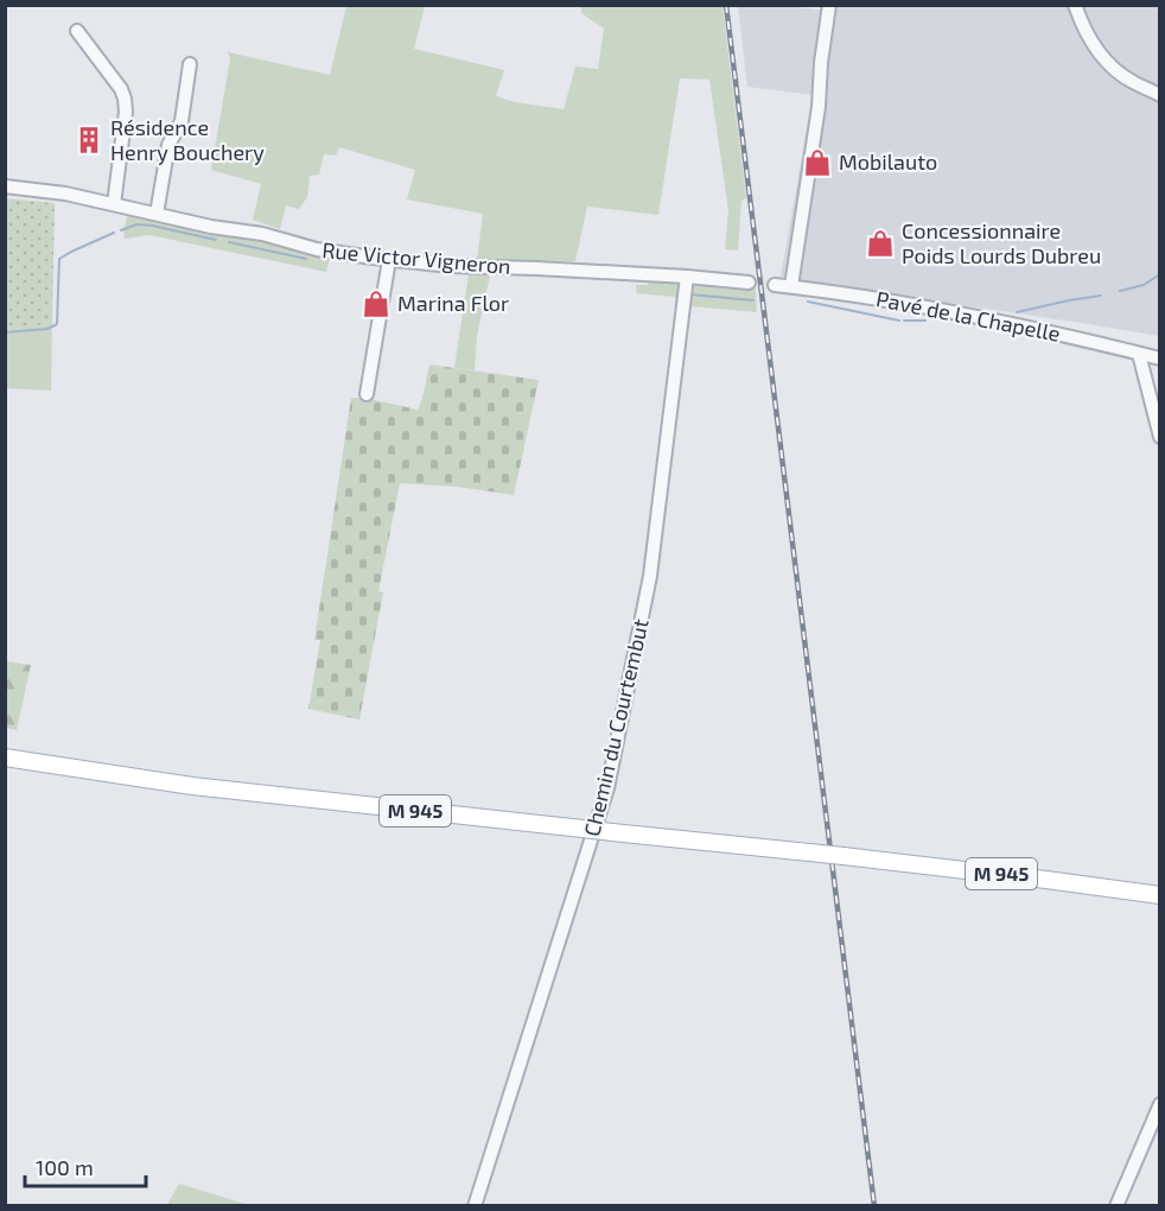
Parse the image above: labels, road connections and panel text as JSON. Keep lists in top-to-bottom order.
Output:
{
  "streets": {
    "main road": ["M 945"],
    "street": ["Rue Victor Vigneron", "Pavé de la Chapelle", "Chemin du Courtembut"]
  },
  "crossings": [
    ["Rue Victor Vigneron", "Chemin du Courtembut"]
  ],
  "places": {
    "building": ["Résidence Henry Bouchery"],
    "shop": ["Mobilauto", "Concessionnaire Poids Lourds Dubreu", "Marina Flor"]
  },
  "scale_bar": "100 m"
}
